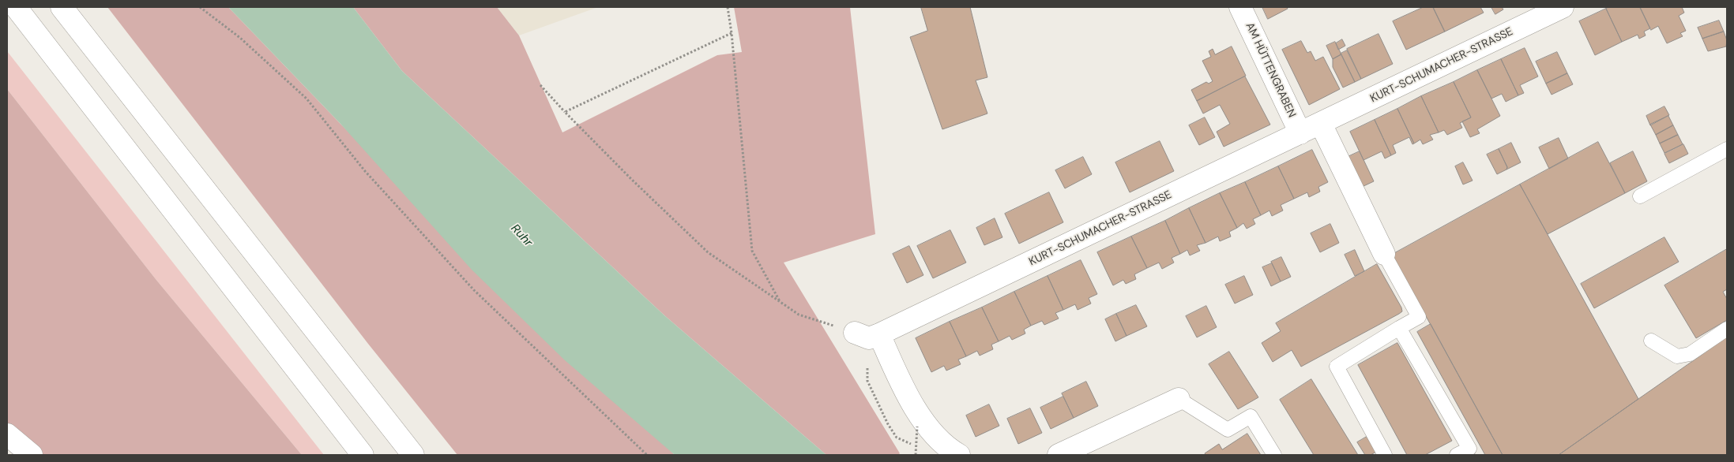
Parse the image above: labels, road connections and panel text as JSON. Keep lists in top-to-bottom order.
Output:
{
  "streets": {
    "main road": ["KURT-SCHUMACHER-STRASSE", "AM HÜTTENGRABEN"]
  },
  "crossings": [
    ["KURT-SCHUMACHER-STRASSE", "AM HÜTTENGRABEN"]
  ],
  "water": ["Ruhr"]
}
